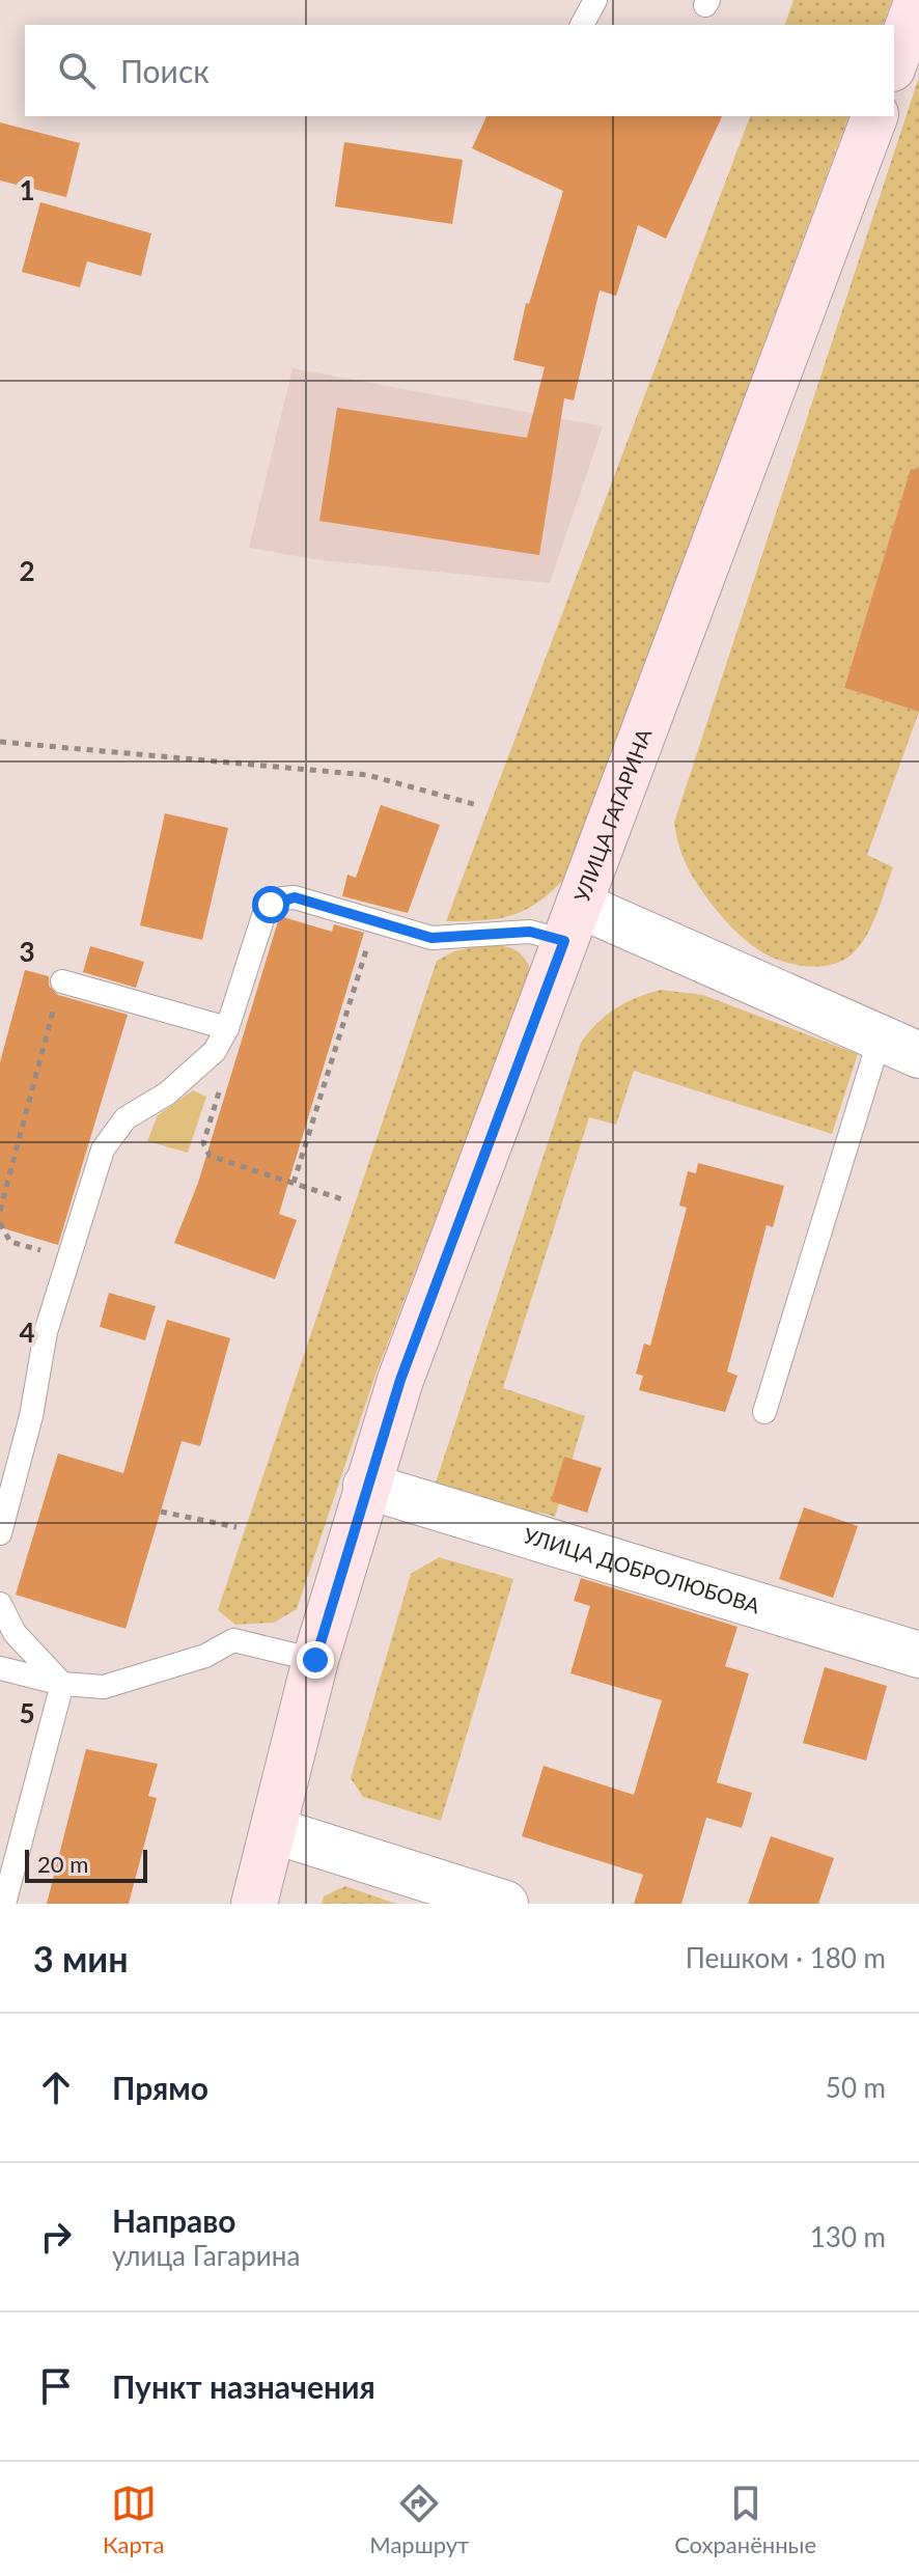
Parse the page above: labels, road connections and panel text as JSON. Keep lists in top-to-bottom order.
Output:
{
  "streets": {
    "main road": ["УЛИЦА ГАГАРИНА"],
    "street": ["УЛИЦА ДОБРОЛЮБОВА"]
  },
  "crossings": [
    ["УЛИЦА ГАГАРИНА", "УЛИЦА ДОБРОЛЮБОВА"]
  ],
  "scale_bar": "20 m",
  "page": {
    "search": "Поиск",
    "scale": "20 m",
    "heading": ["3 мин", "Пешком · 180 m"],
    "list": [
      ["Прямо", "50 m"],
      ["Направо", "улица Гагарина", "130 m"],
      "Пункт назначения"
    ],
    "nav": ["Карта", "Маршрут", "Сохранённые"]
  },
  "grid": {
    "rows": [
      "1",
      "2",
      "3",
      "4",
      "5"
    ]
  }
}
